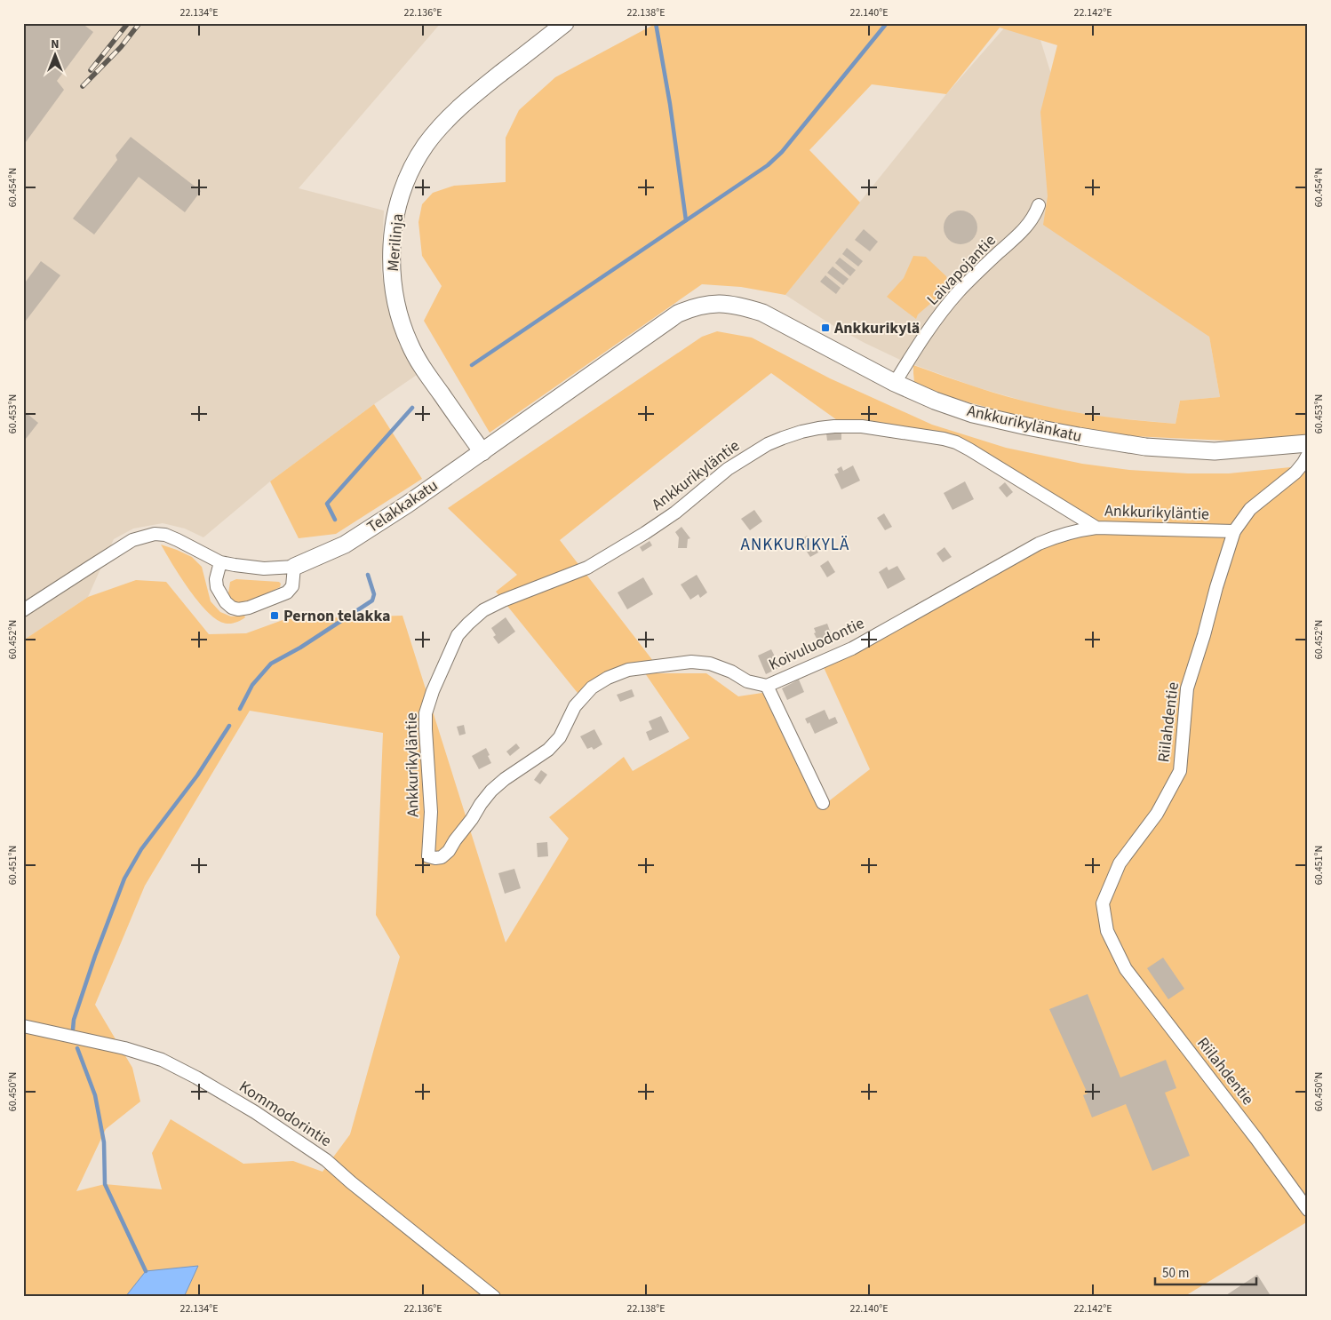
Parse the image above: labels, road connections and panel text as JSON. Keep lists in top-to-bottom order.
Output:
{
  "streets": {
    "street": [
      "Merilinja",
      "Laivapojantie",
      "Ankkurikylänkatu",
      "Ankkurikyläntie",
      "Telakkakatu",
      "Koivuluodontie",
      "Riilahdentie",
      "Kommodorintie"
    ]
  },
  "crossings": [
    ["Merilinja", "Telakkakatu"],
    ["Laivapojantie", "Ankkurikylänkatu"],
    ["Ankkurikylänkatu", "Telakkakatu"],
    ["Ankkurikyläntie", "Koivuluodontie"],
    ["Ankkurikyläntie", "Riilahdentie"]
  ],
  "districts": ["ANKKURIKYLÄ"],
  "places": {
    "transit": ["Ankkurikylä", "Pernon telakka"]
  },
  "scale_bar": "50 m",
  "north": "top",
  "coordinates": [
    "22.134°E",
    "22.136°E",
    "22.138°E",
    "22.140°E",
    "22.142°E",
    "60.454°N",
    "60.453°N",
    "60.452°N",
    "60.451°N",
    "60.450°N"
  ]
}
